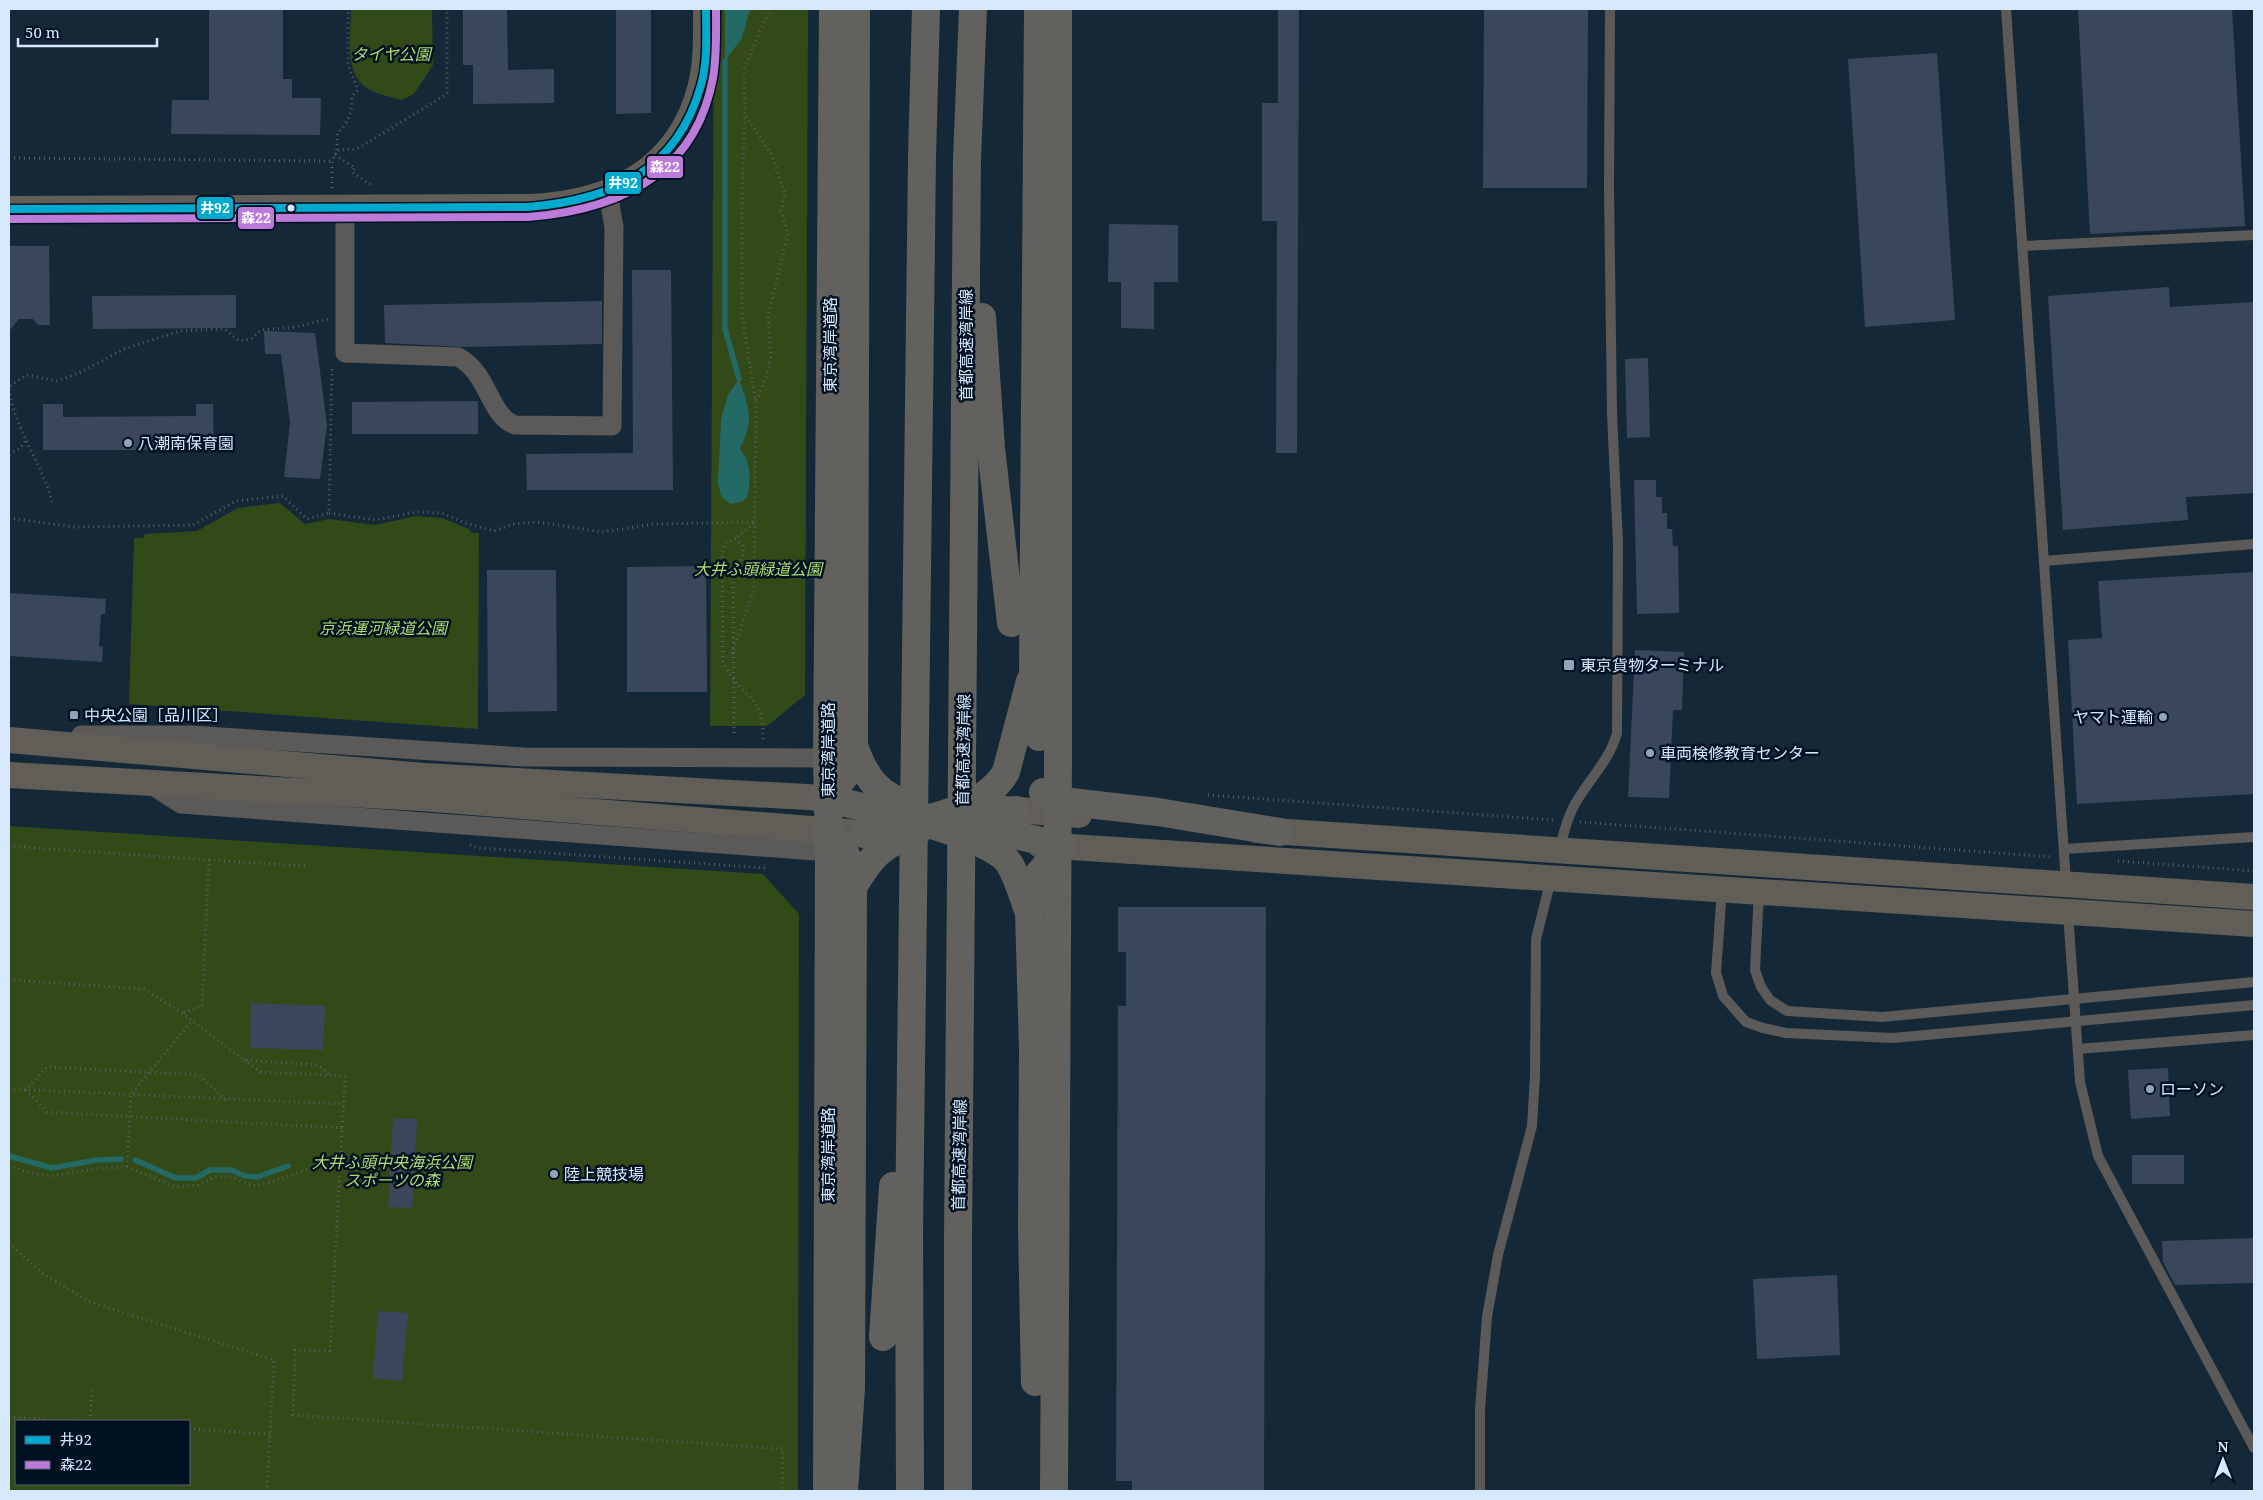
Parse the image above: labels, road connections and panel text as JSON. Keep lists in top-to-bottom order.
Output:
{
  "streets": {
    "highway": ["東京湾岸道路", "首都高速湾岸線"]
  },
  "parks": [
    "タイヤ公園",
    "大井ふ頭緑道公園",
    "京浜運河緑道公園",
    "大井ふ頭中央海浜公園 スポーツの森"
  ],
  "places": {
    "other": [
      "八潮南保育園",
      "ヤマト運輸",
      "車両検修教育センター",
      "ローソン",
      "陸上競技場"
    ],
    "transit": ["東京貨物ターミナル", "中央公園［品川区］"]
  },
  "lines": ["transit line 井92", "transit line 森22"],
  "legend": ["井92", "森22"],
  "scale_bar": "50 m",
  "north": "top"
}
